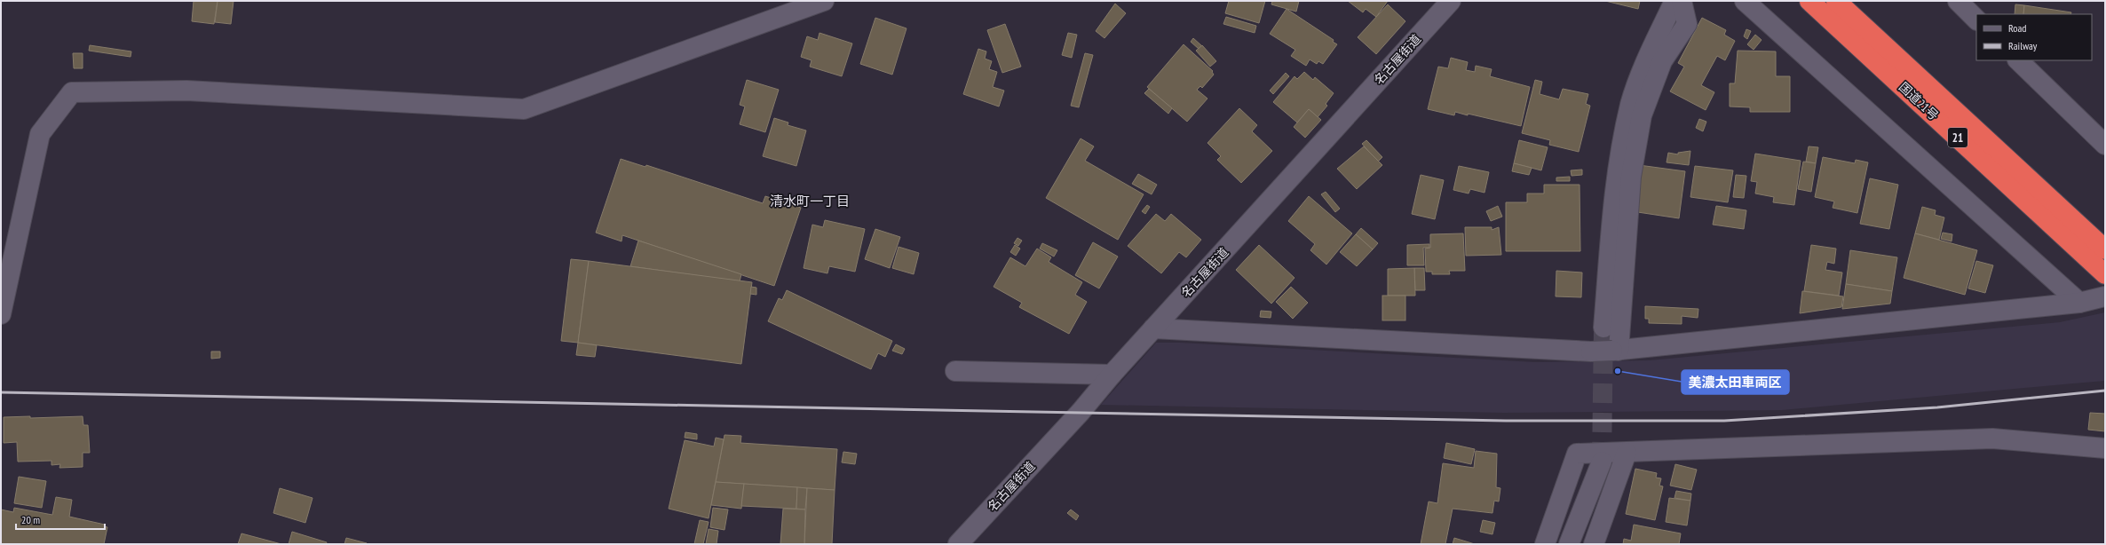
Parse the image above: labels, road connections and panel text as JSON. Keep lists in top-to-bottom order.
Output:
{
  "streets": {
    "highway": ["国道21号", "21"],
    "street": ["名古屋街道"]
  },
  "districts": ["清水町一丁目"],
  "places": ["美濃太田車両区"],
  "legend": ["Road", "Railway"],
  "scale_bar": "20 m"
}
